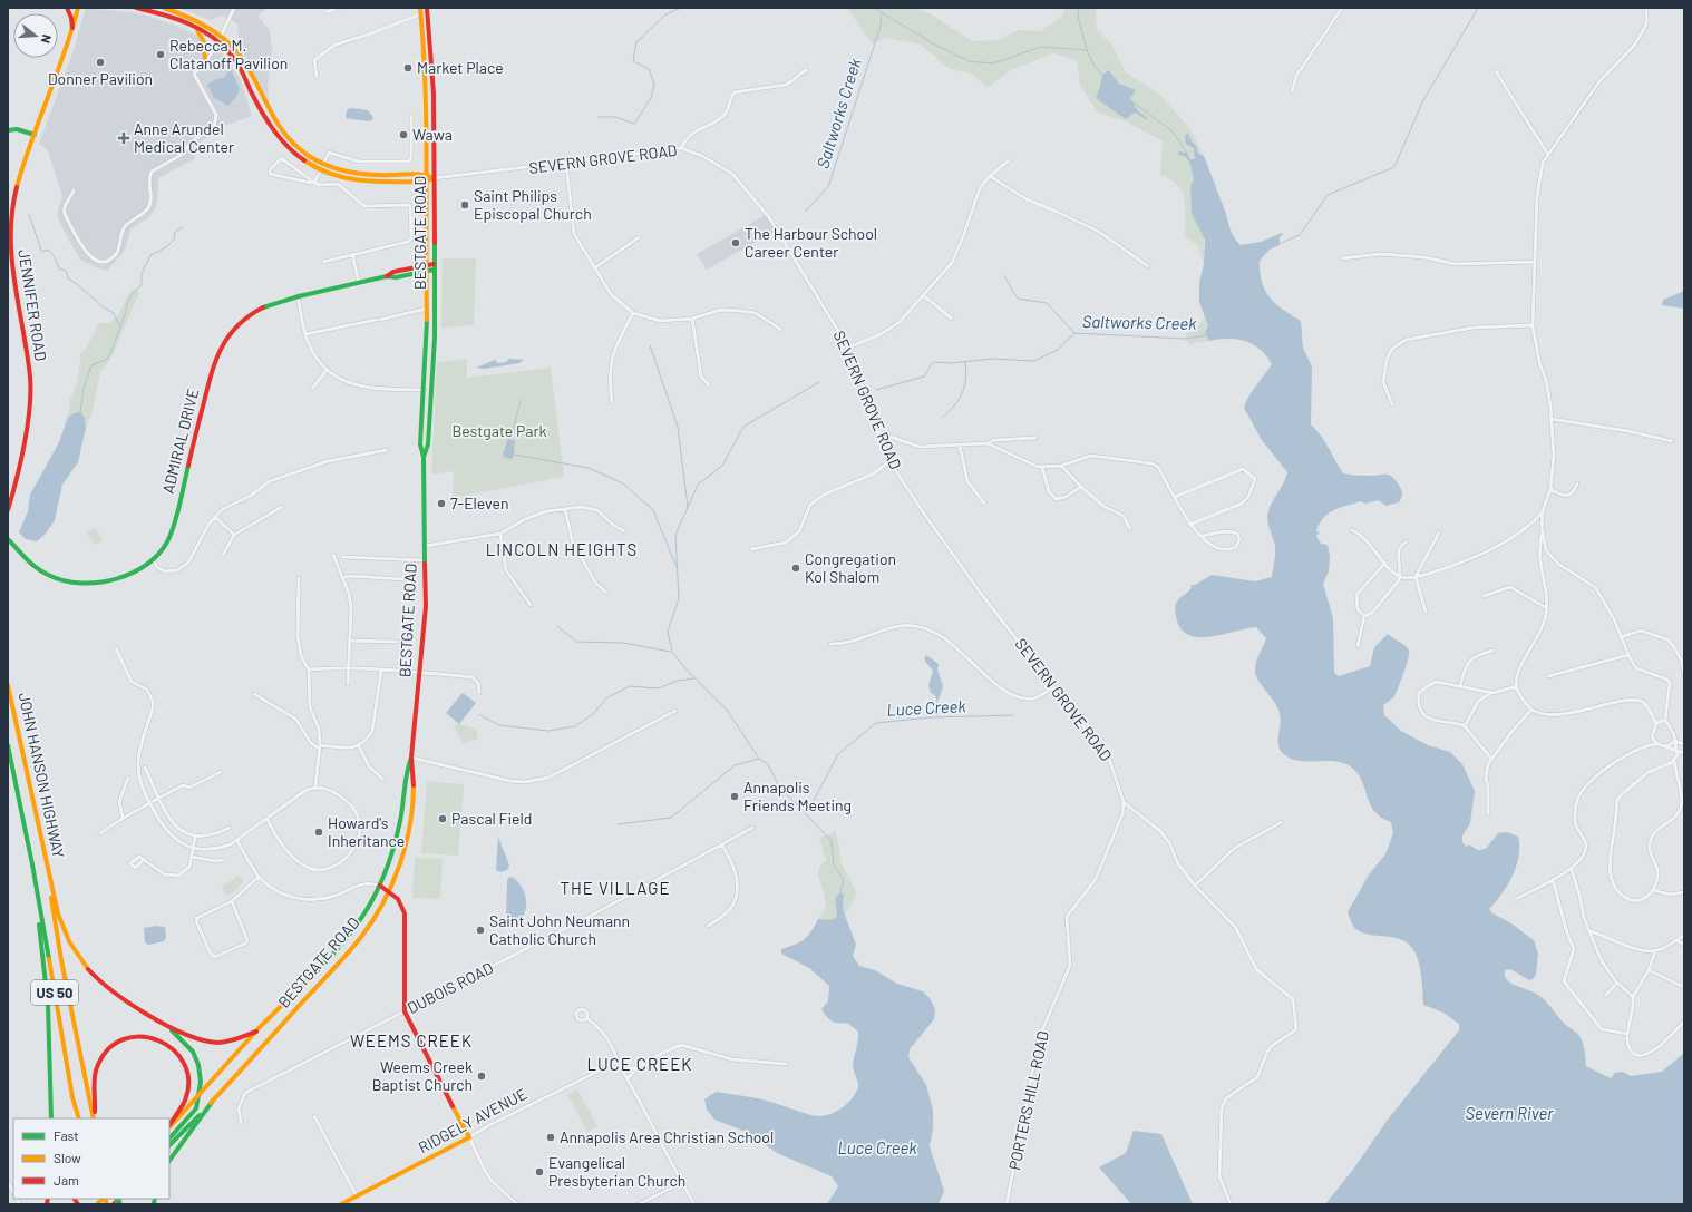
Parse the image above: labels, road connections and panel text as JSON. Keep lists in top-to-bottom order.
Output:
{
  "streets": {
    "main road": [
      "BESTGATE ROAD",
      "JENNIFER ROAD",
      "ADMIRAL DRIVE",
      "JOHN HANSON HIGHWAY",
      "US 50",
      "RIDGELY AVENUE"
    ],
    "street": ["SEVERN GROVE ROAD", "DUBOIS ROAD", "PORTERS HILL ROAD"]
  },
  "crossings": [
    ["SEVERN GROVE ROAD", "BESTGATE ROAD"],
    ["SEVERN GROVE ROAD", "PORTERS HILL ROAD"],
    ["BESTGATE ROAD", "ADMIRAL DRIVE"],
    ["JOHN HANSON HIGHWAY", "US 50"]
  ],
  "districts": [
    "LINCOLN HEIGHTS",
    "THE VILLAGE",
    "WEEMS CREEK",
    "LUCE CREEK"
  ],
  "water": ["Saltworks Creek", "Luce Creek", "Severn River"],
  "parks": ["Bestgate Park"],
  "places": {
    "other": [
      "Rebecca M. Clatanoff Pavilion",
      "Donner Pavilion",
      "Market Place",
      "Wawa",
      "Saint Philips Episcopal Church",
      "The Harbour School Career Center",
      "7-Eleven",
      "Congregation Kol Shalom",
      "Annapolis Friends Meeting",
      "Pascal Field",
      "Howard's Inheritance",
      "Saint John Neumann Catholic Church",
      "Weems Creek Baptist Church",
      "Annapolis Area Christian School",
      "Evangelical Presbyterian Church"
    ],
    "health": ["Anne Arundel Medical Center"]
  },
  "legend": ["Fast", "Slow", "Jam"],
  "north": "right"
}
